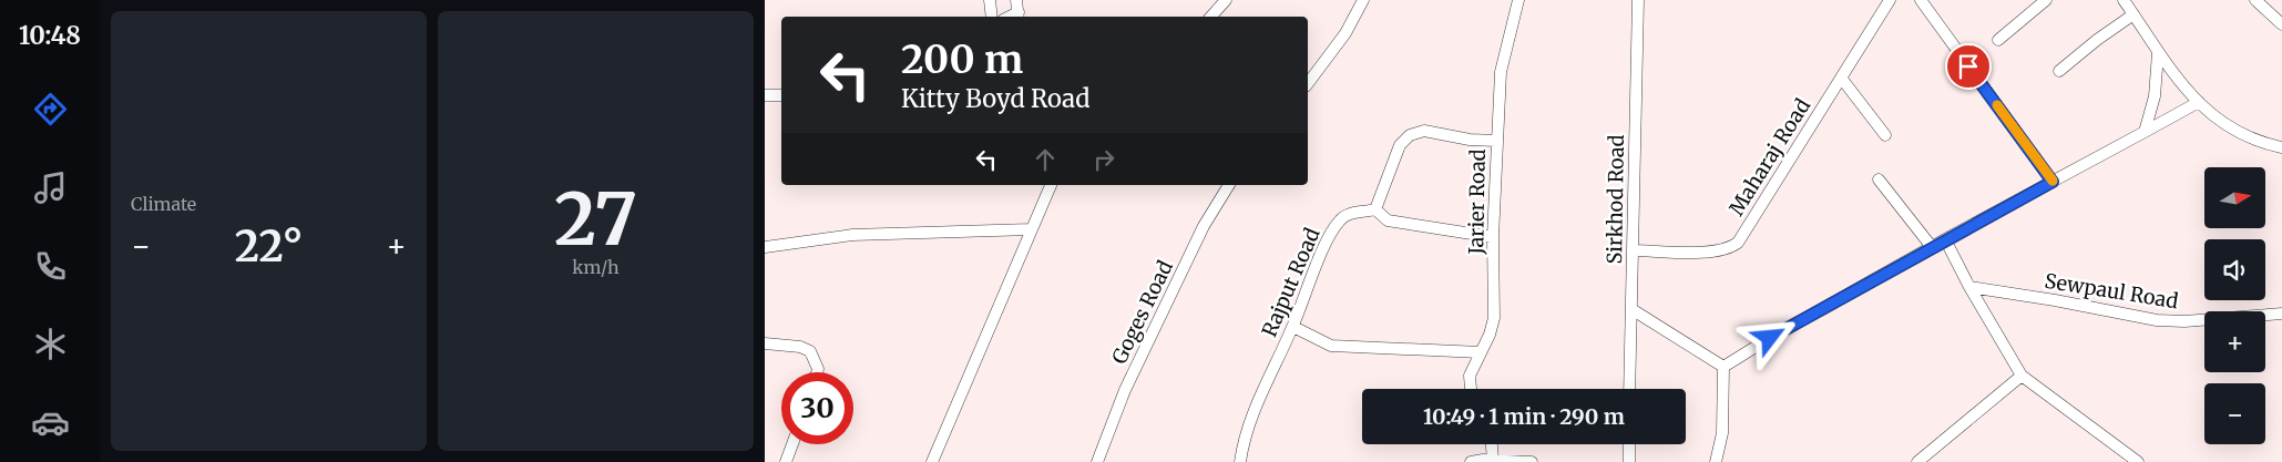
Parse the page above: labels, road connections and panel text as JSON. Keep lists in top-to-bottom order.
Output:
{
  "streets": {
    "street": [
      "Maharaj Road",
      "Sirkhod Road",
      "Jarier Road",
      "Rajput Road",
      "Sewpaul Road",
      "Goges Road"
    ]
  },
  "crossings": [
    ["Maharaj Road", "Sirkhod Road"]
  ],
  "north": "right",
  "page": {
    "tabs": "10:48",
    "tile": [
      "Climate",
      ["27", "km/h"]
    ],
    "turn": ["200 m", "Kitty Boyd Road"],
    "map_buttons": ["+", "−"],
    "heat": ["−", "22°", "+"],
    "limit": "30",
    "trip": "10:49 · 1 min · 290 m"
  }
}
